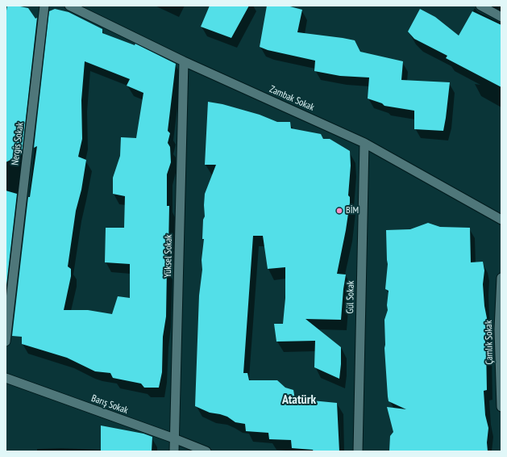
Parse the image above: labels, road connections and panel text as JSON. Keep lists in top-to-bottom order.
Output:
{
  "streets": {
    "street": [
      "Zambak Sokak",
      "Nergis Sokak",
      "Yüksel Sokak",
      "Gül Sokak",
      "Çamlık Sokak",
      "Barış Sokak"
    ]
  },
  "crossings": [
    ["Zambak Sokak", "Yüksel Sokak"],
    ["Zambak Sokak", "Gül Sokak"],
    ["Yüksel Sokak", "Barış Sokak"]
  ],
  "districts": ["Atatürk"],
  "places": ["BİM"]
}
